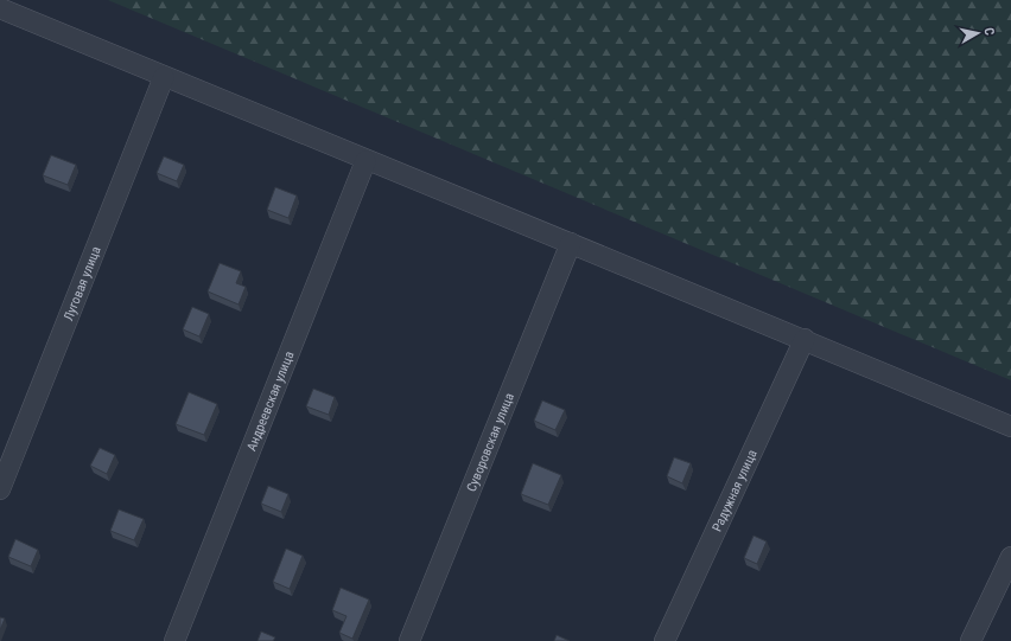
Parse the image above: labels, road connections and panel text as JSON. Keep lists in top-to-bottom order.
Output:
{
  "streets": {
    "street": [
      "Луговая улица",
      "Андреевская улица",
      "Суворовская улица",
      "Радужная улица"
    ]
  },
  "north": "right"
}
